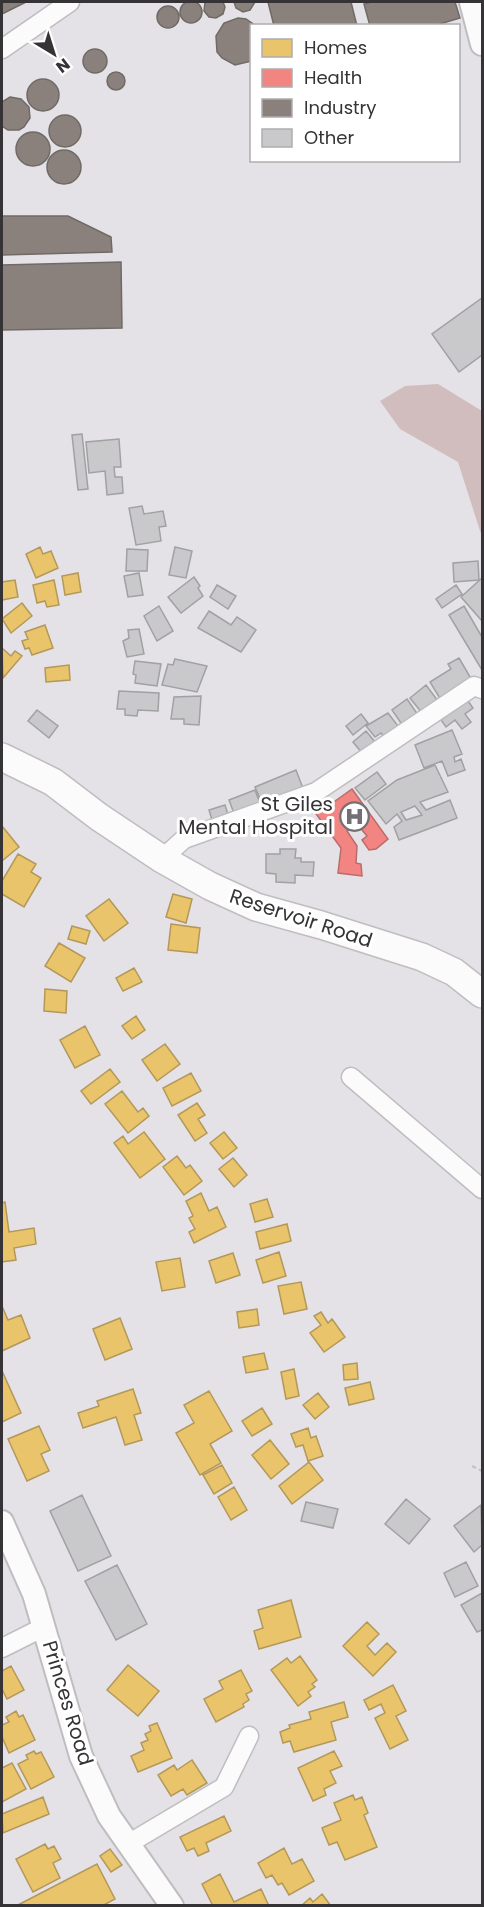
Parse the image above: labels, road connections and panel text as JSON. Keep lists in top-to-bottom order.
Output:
{
  "streets": {
    "highway": ["Reservoir Road"],
    "main road": ["Princes Road"]
  },
  "places": {
    "hospital": ["St Giles Mental Hospital"]
  },
  "legend": [
    "Homes",
    "Health",
    "Industry",
    "Other"
  ],
  "north": "bottom right"
}
